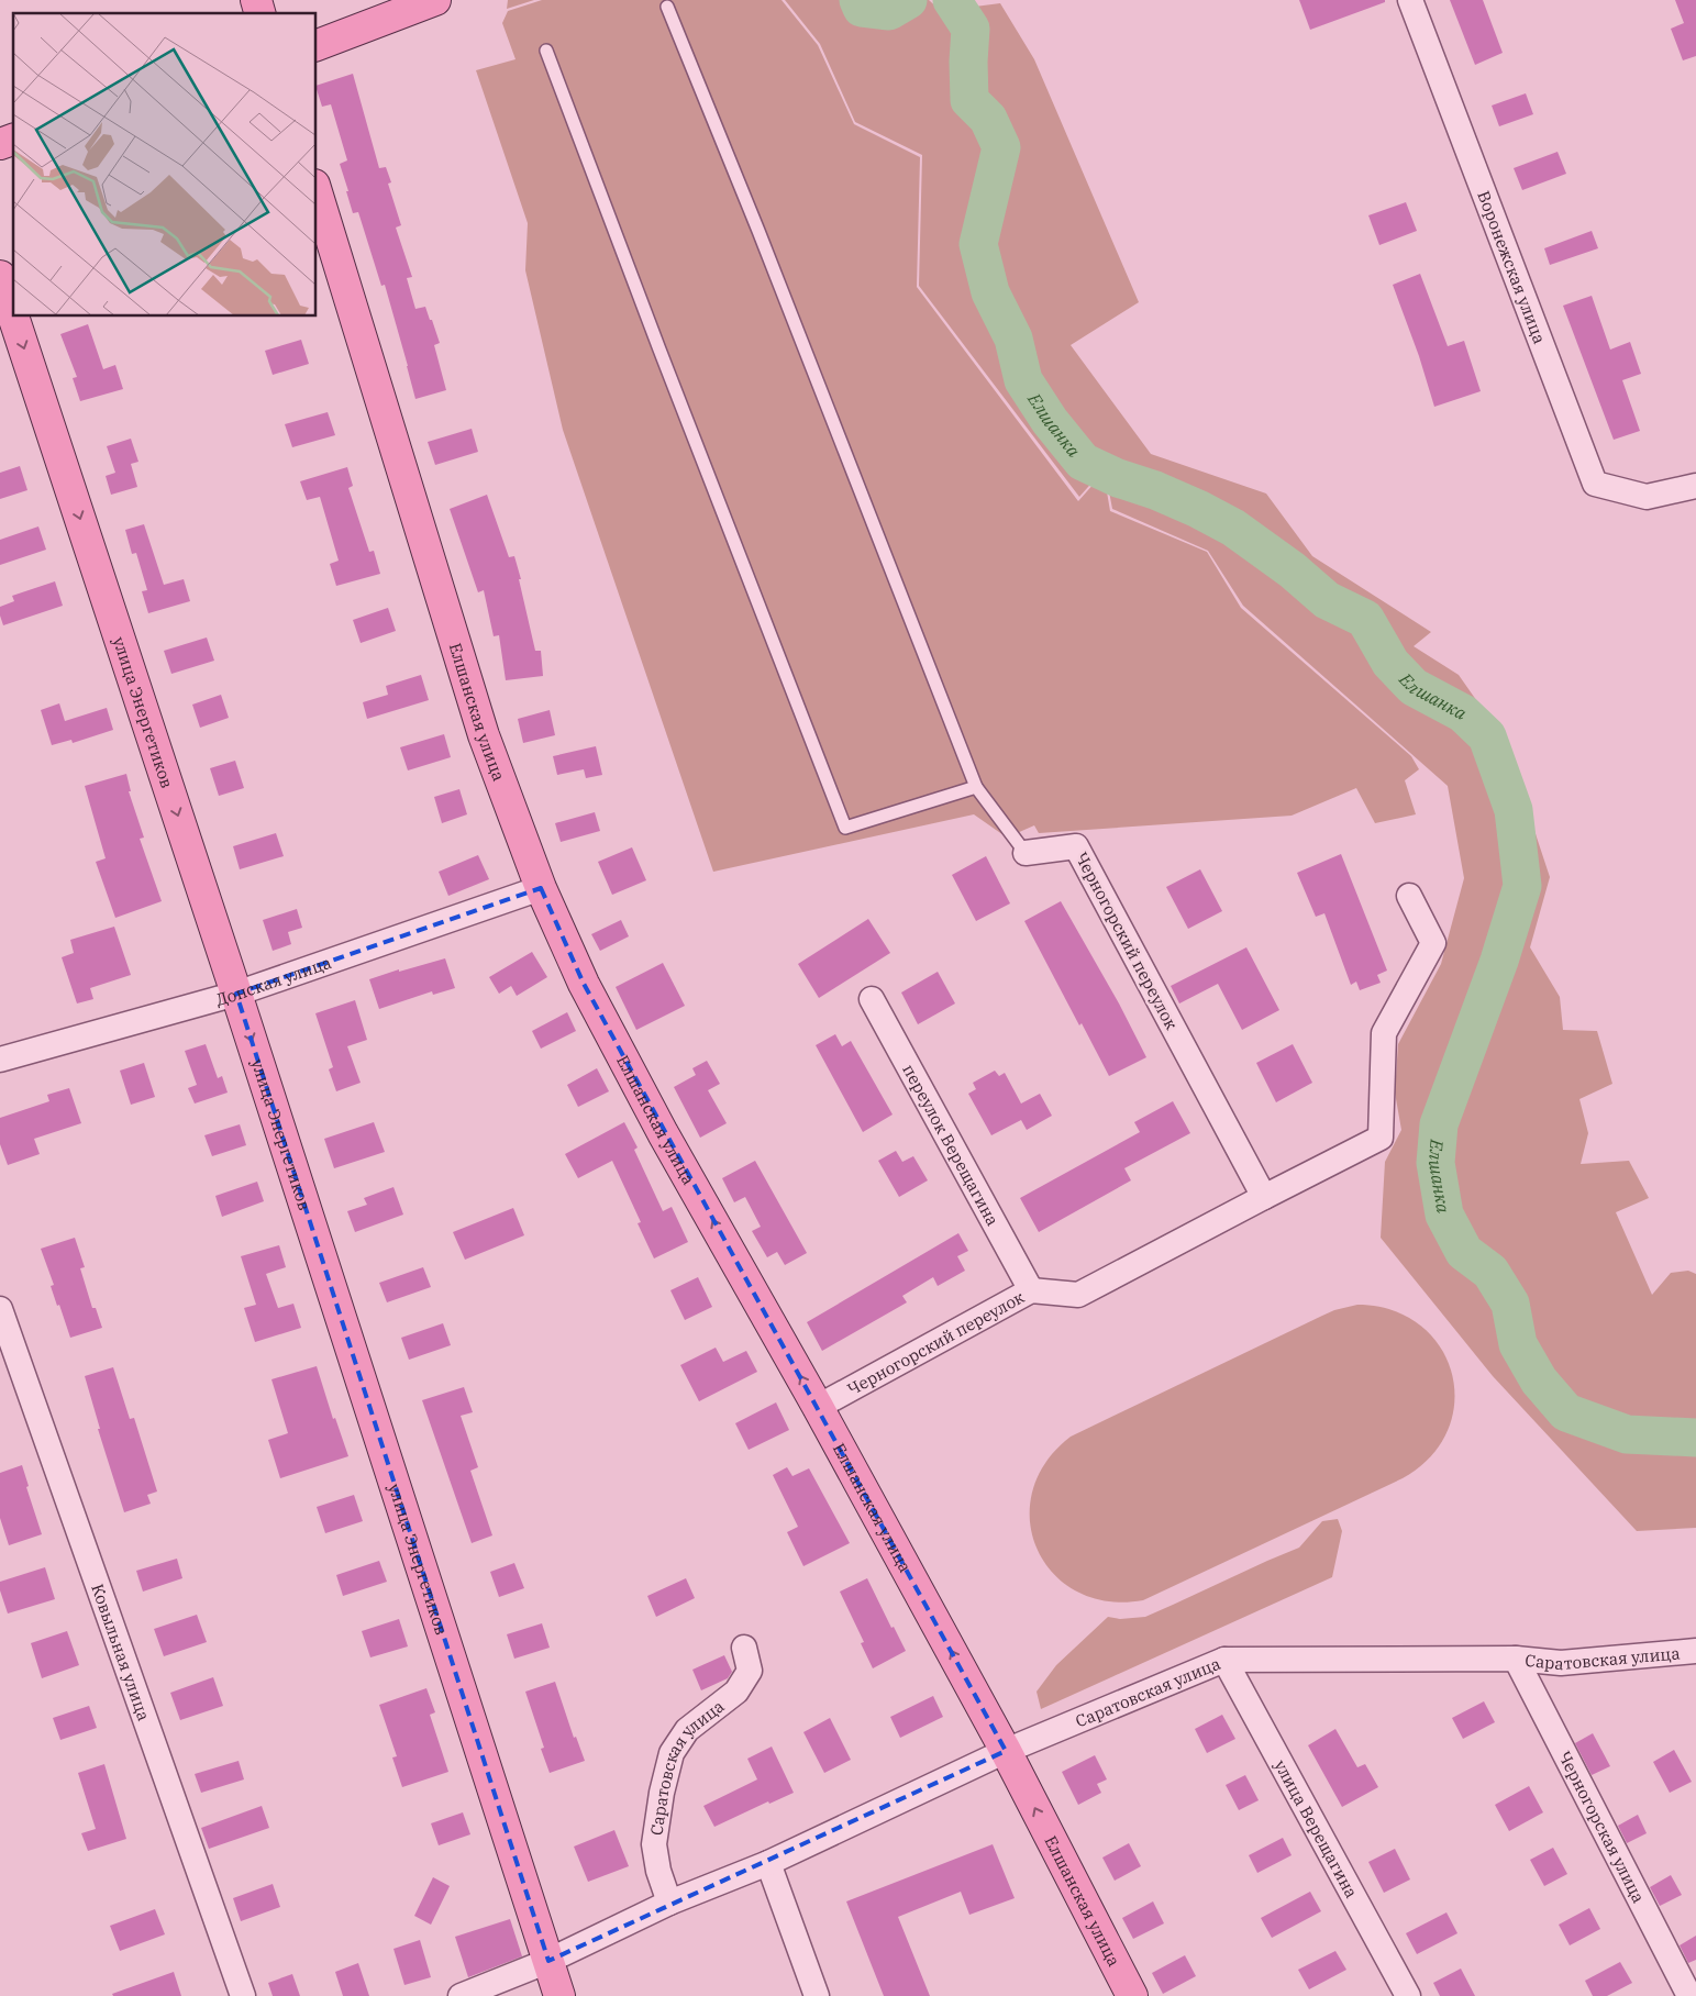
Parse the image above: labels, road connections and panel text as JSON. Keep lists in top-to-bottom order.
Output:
{
  "streets": {
    "main road": ["улица Энергетиков", "Елшанская улица"],
    "street": [
      "Воронежская улица",
      "Черногорский переулок",
      "Донская улица",
      "переулок Верещагина",
      "Ковыльная улица",
      "Саратовская улица",
      "Черногорская улица",
      "улица Верещагина"
    ]
  },
  "crossings": [
    ["улица Энергетиков", "Донская улица"],
    ["улица Энергетиков", "Саратовская улица"],
    ["Елшанская улица", "Черногорский переулок"],
    ["Елшанская улица", "Донская улица"],
    ["Елшанская улица", "Саратовская улица"],
    ["Черногорский переулок", "переулок Верещагина"],
    ["Саратовская улица", "Черногорская улица"],
    ["Саратовская улица", "улица Верещагина"]
  ],
  "one_way": ["улица Энергетиков", "Елшанская улица"],
  "water": ["Елшанка"]
}
